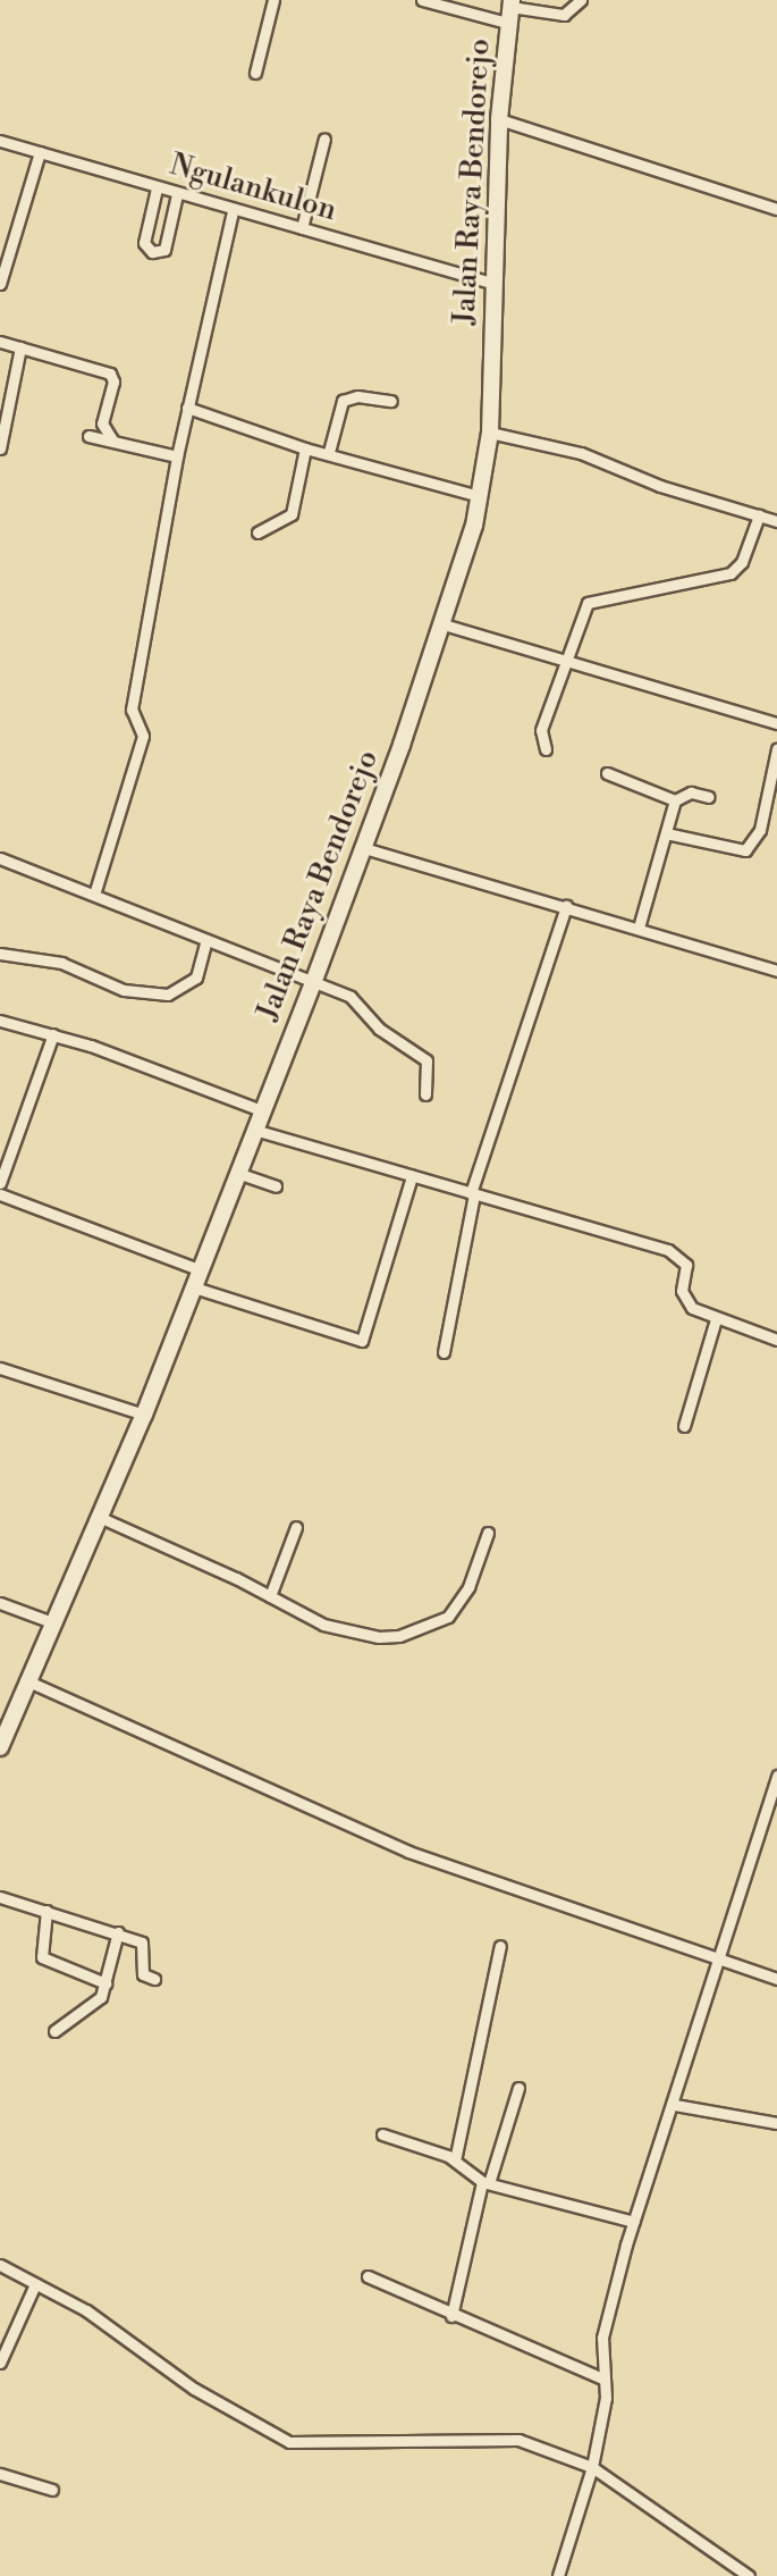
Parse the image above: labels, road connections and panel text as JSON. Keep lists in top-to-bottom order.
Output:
{
  "streets": {
    "main road": ["Jalan Raya Bendorejo"],
    "street": ["Ngulankulon"]
  },
  "crossings": [
    ["Jalan Raya Bendorejo", "Ngulankulon"]
  ]
}
